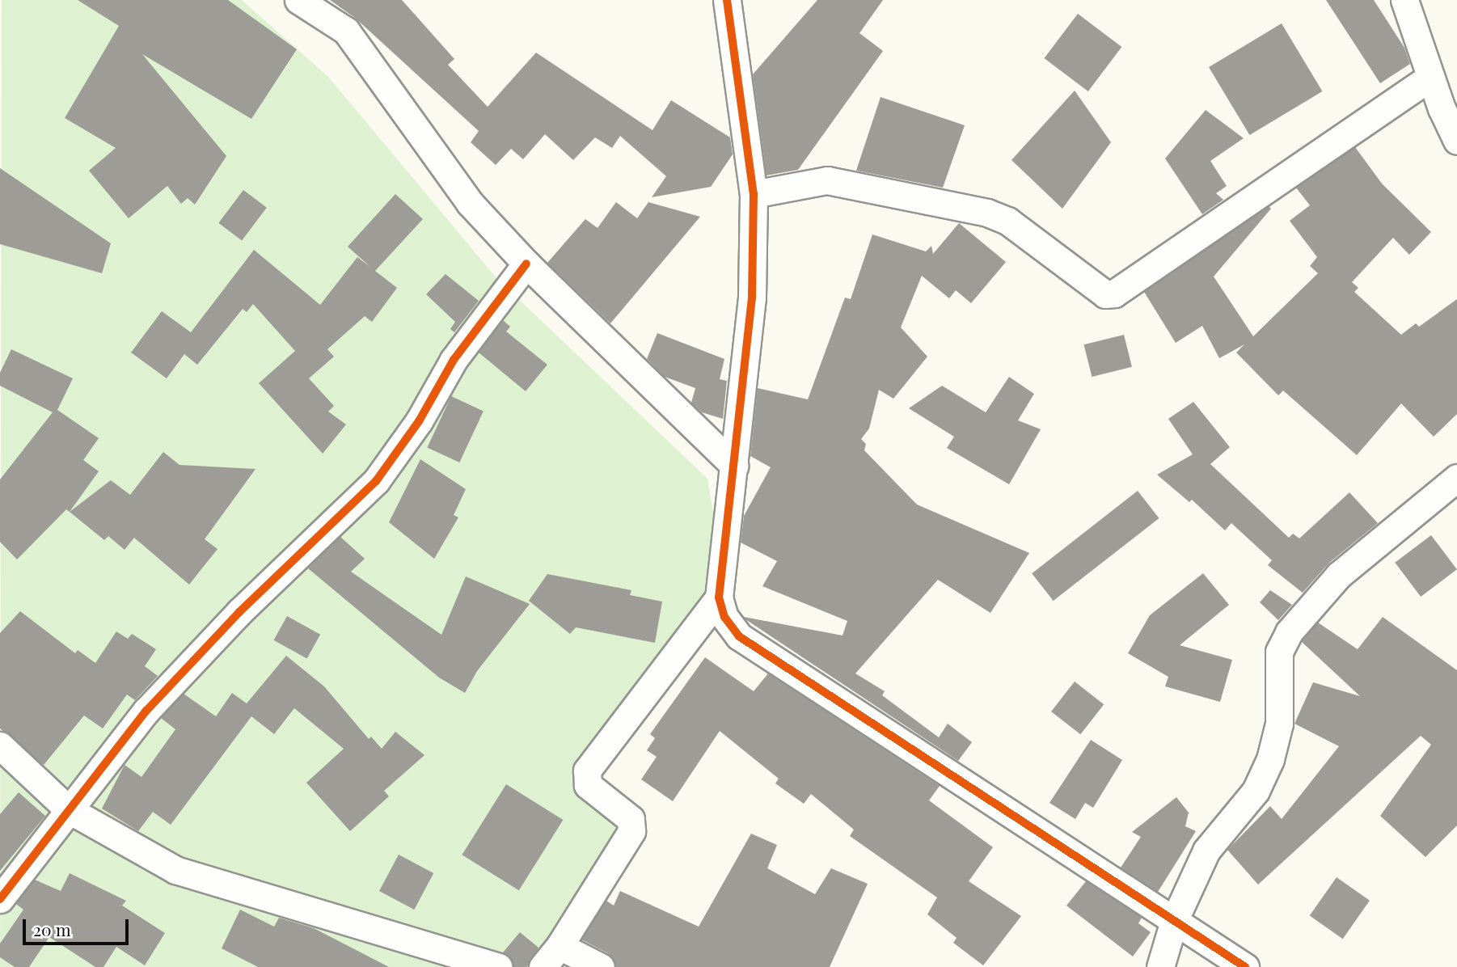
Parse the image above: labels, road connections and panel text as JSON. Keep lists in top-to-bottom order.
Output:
{
  "scale_bar": "20 m"
}
